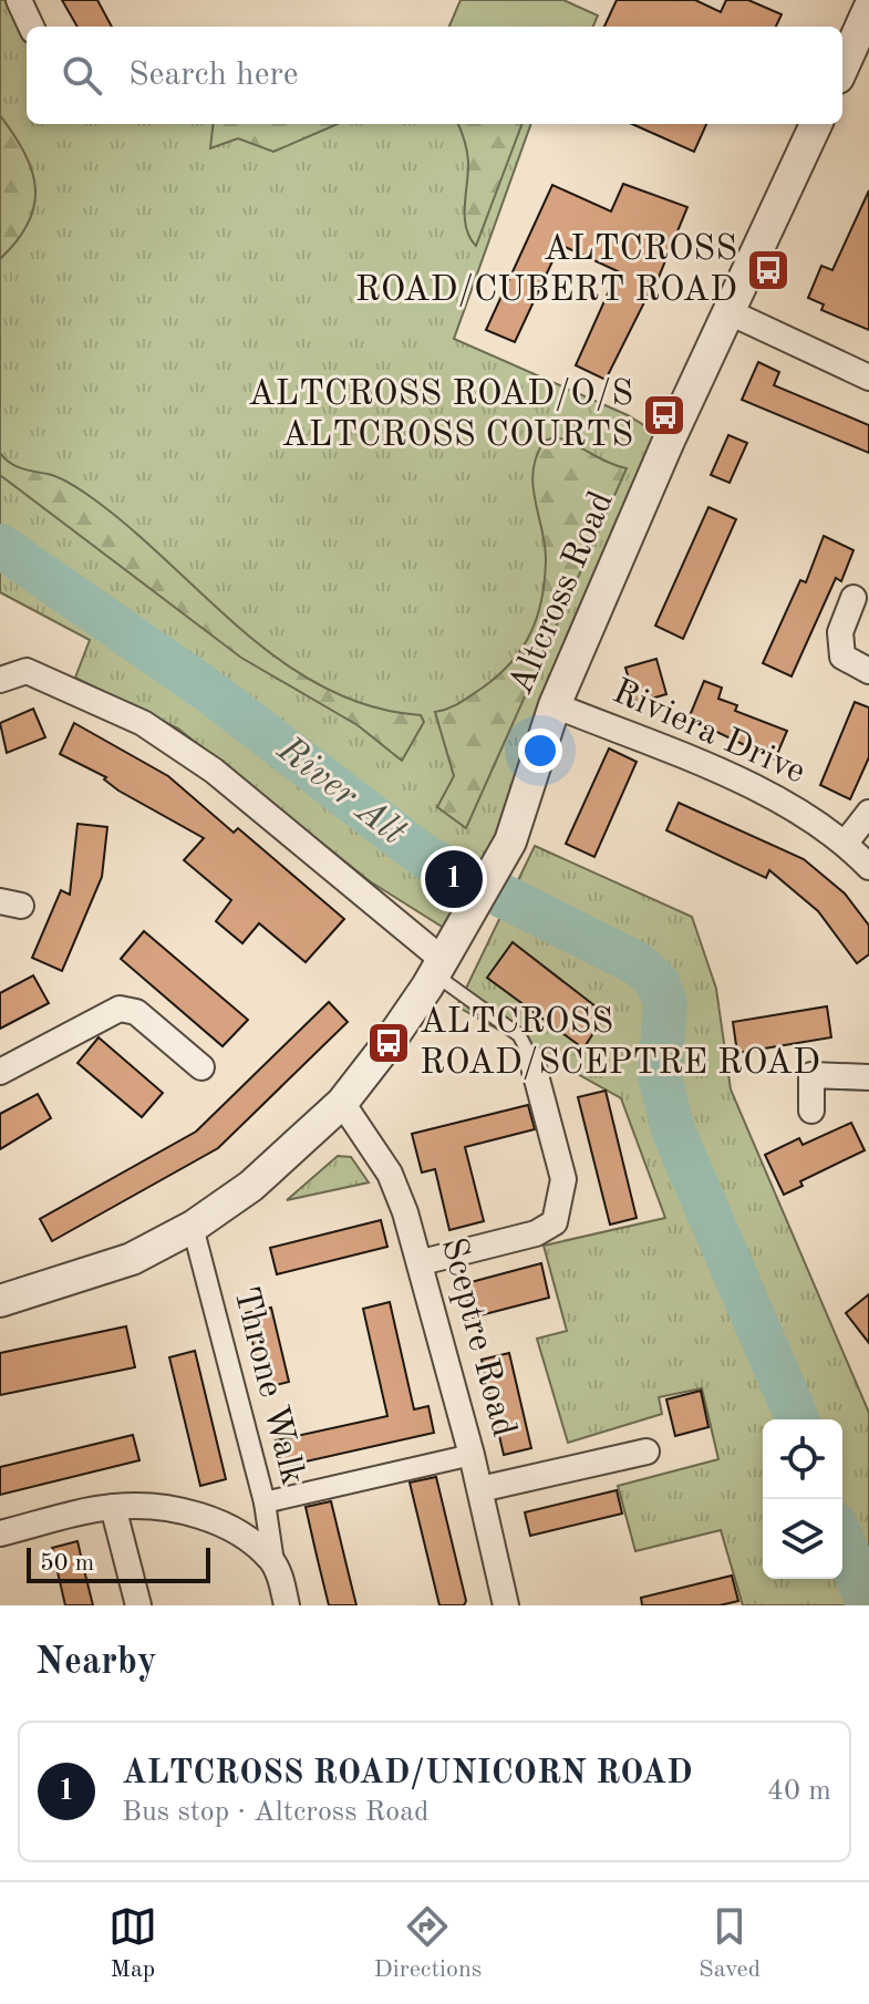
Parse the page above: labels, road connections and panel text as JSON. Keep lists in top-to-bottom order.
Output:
{
  "streets": {
    "street": [
      "Altcross Road",
      "Riviera Drive",
      "Sceptre Road",
      "Throne Walk"
    ]
  },
  "crossings": [
    ["Altcross Road", "Riviera Drive"],
    ["Altcross Road", "Sceptre Road"],
    ["Altcross Road", "Throne Walk"]
  ],
  "water": ["River Alt"],
  "places": {
    "bus stop": ["ALTCROSS ROAD/CUBERT ROAD", "ALTCROSS ROAD/O/S ALTCROSS COURTS", "ALTCROSS ROAD/SCEPTRE ROAD"]
  },
  "scale_bar": "50 m",
  "page": {
    "search": "Search here",
    "pins": "1",
    "scale": "50 m",
    "heading": "Nearby",
    "list": [
      {
        "mark": "1",
        "name": "ALTCROSS ROAD/UNICORN ROAD",
        "note": "Bus stop · Altcross Road",
        "value": "40 m"
      }
    ],
    "nav": ["Map", "Directions", "Saved"]
  }
}
